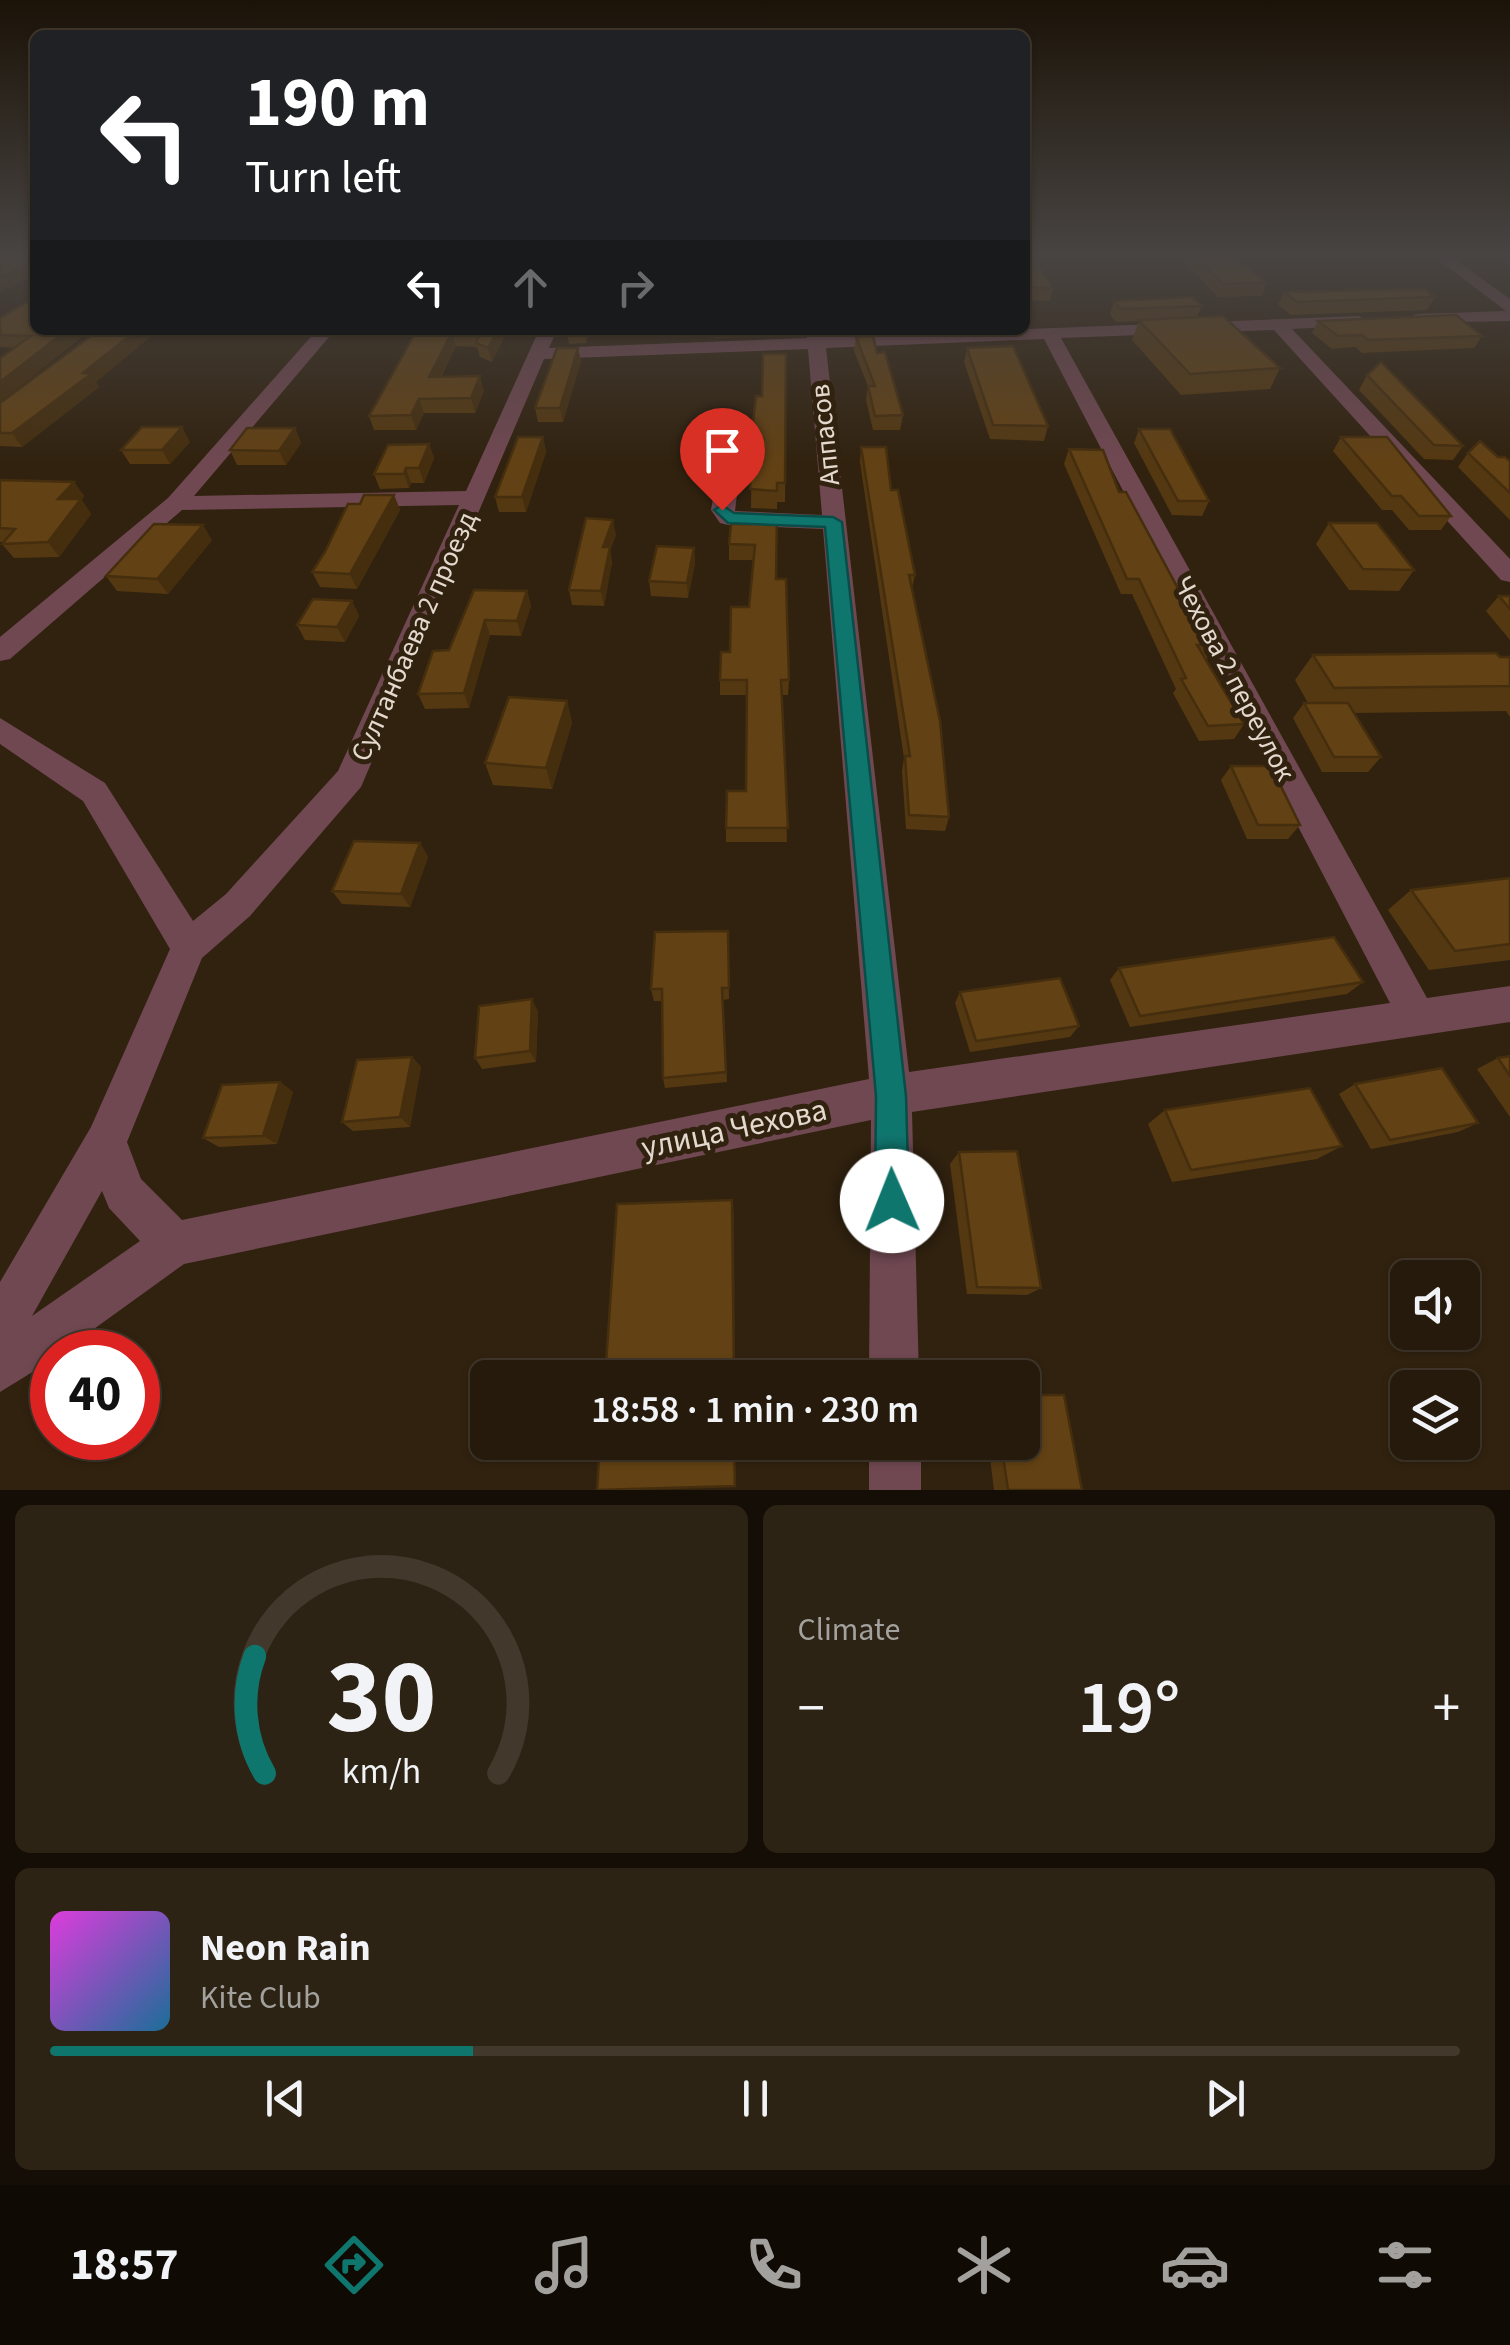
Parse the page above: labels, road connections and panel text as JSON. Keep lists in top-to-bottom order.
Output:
{
  "streets": {
    "street": [
      "Аппасов",
      "Султанбаева 2 проезд",
      "Чехова 2 переулок",
      "улица Чехова"
    ]
  },
  "crossings": [
    ["Аппасов", "улица Чехова"],
    ["Чехова 2 переулок", "улица Чехова"]
  ],
  "page": {
    "turn": ["190 m", "Turn left"],
    "limit": "40",
    "trip": "18:58 · 1 min · 230 m",
    "tile": "Climate",
    "heat": ["−", "19°", "+"],
    "song": ["Neon Rain", "Kite Club"],
    "tabs": "18:57",
    "gauge": ["30", "km/h"]
  }
}
